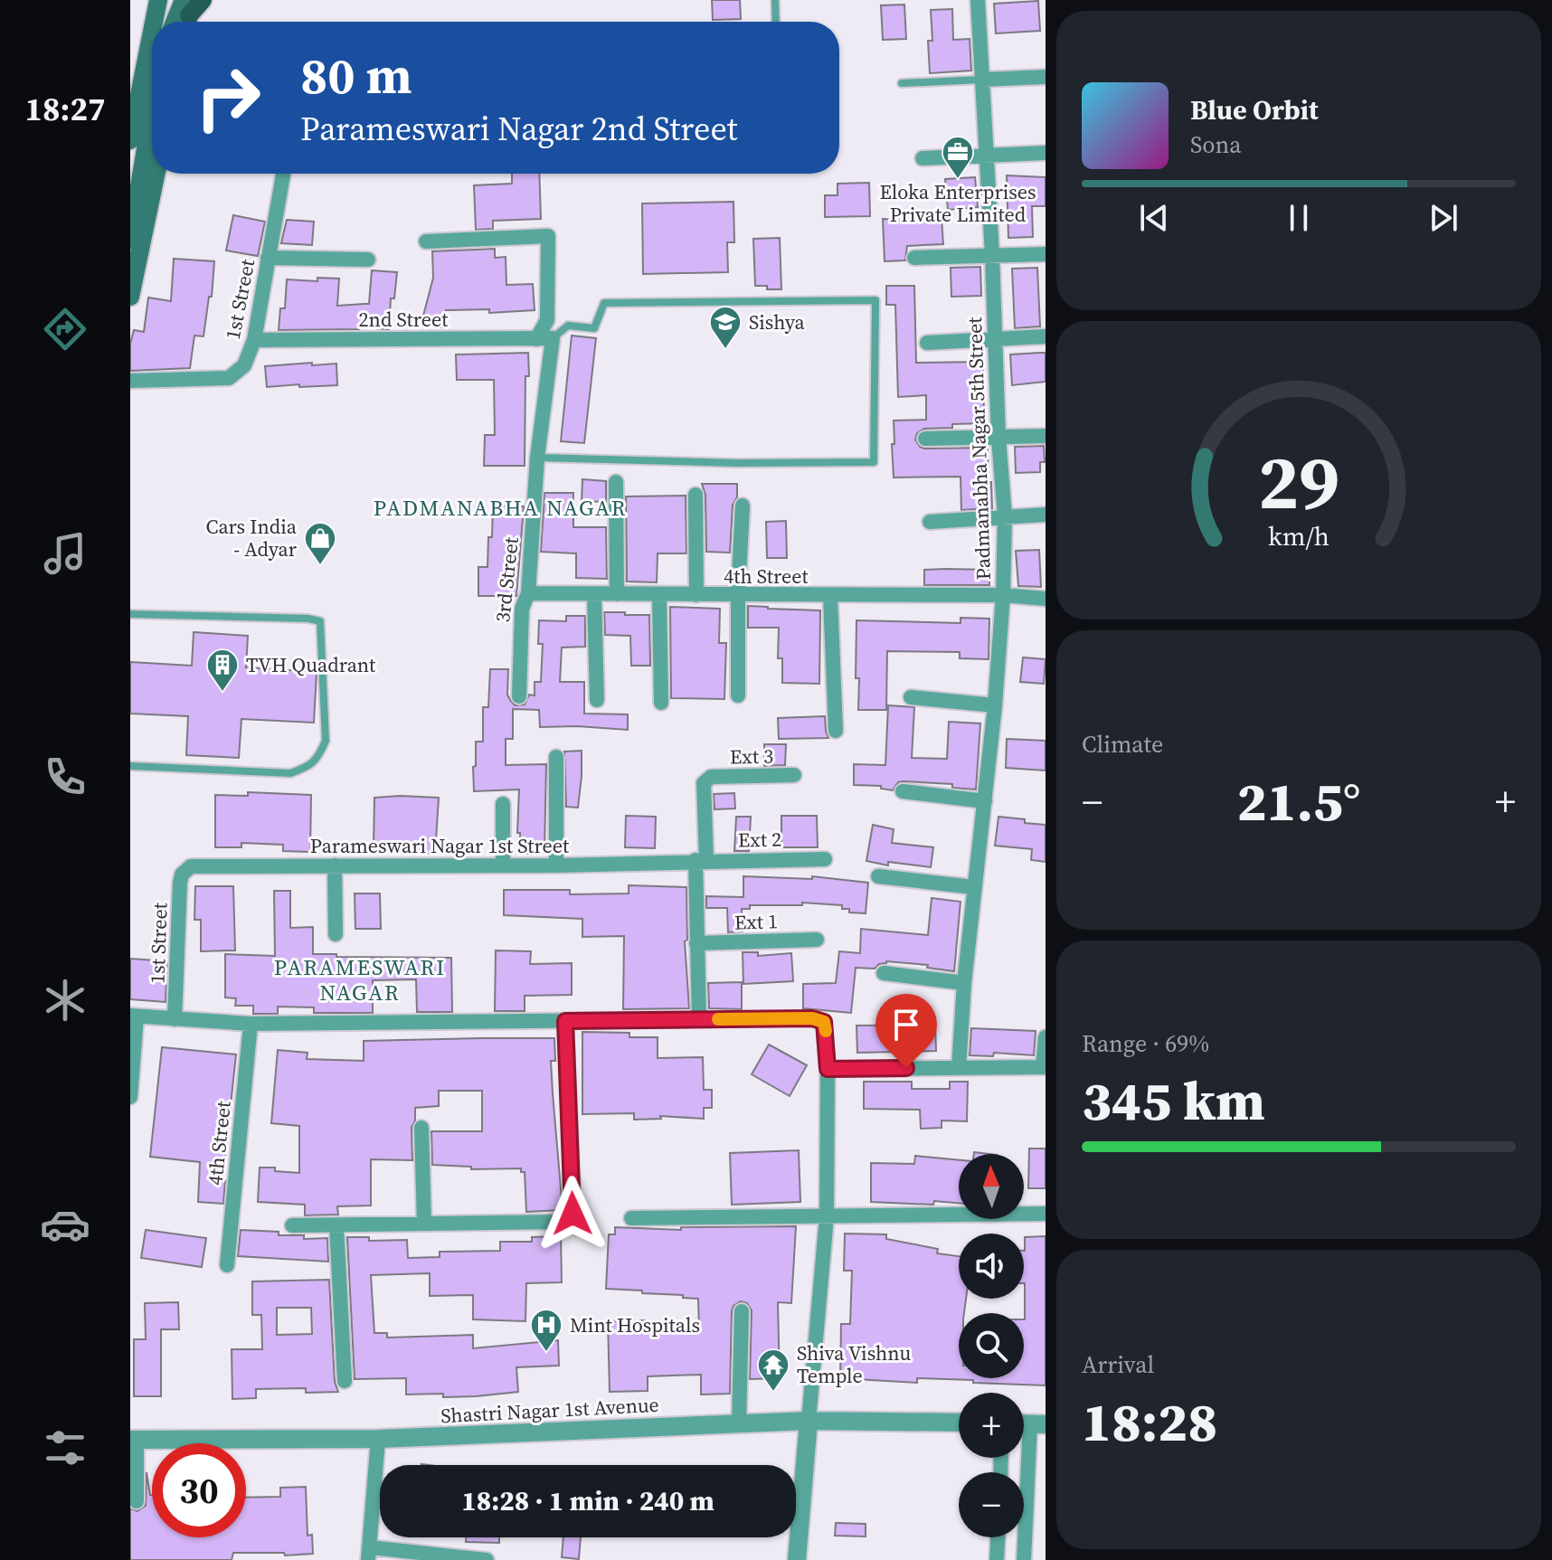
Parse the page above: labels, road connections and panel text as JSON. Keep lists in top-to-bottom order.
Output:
{
  "streets": {
    "street": [
      "1st Street",
      "2nd Street",
      "Padmanabha Nagar 5th Street",
      "4th Street",
      "3rd Street",
      "Ext 3",
      "Ext 2",
      "Parameswari Nagar 1st Street",
      "Ext 1",
      "Shastri Nagar 1st Avenue"
    ]
  },
  "crossings": [
    ["1st Street", "2nd Street"],
    ["1st Street", "Parameswari Nagar 1st Street"],
    ["2nd Street", "3rd Street"],
    ["Padmanabha Nagar 5th Street", "4th Street"],
    ["4th Street", "3rd Street"],
    ["Ext 3", "Ext 2"],
    ["Ext 3", "Parameswari Nagar 1st Street"],
    ["Ext 2", "Parameswari Nagar 1st Street"]
  ],
  "districts": ["PADMANABHA NAGAR", "PARAMESWARI NAGAR"],
  "places": {
    "office": ["Eloka Enterprises Private Limited"],
    "school or university": ["Sishya"],
    "shop": ["Cars India - Adyar"],
    "building": ["TVH Quadrant"],
    "hospital": ["Mint Hospitals"],
    "temple": ["Shiva Vishnu Temple"]
  },
  "north": "top",
  "page": {
    "tabs": "18:27",
    "turn": ["80 m", "Parameswari Nagar 2nd Street"],
    "song": ["Blue Orbit", "Sona"],
    "tile": [
      "Climate",
      ["Range · 69%", "345 km"],
      ["Arrival", "18:28"]
    ],
    "heat": ["−", "21.5°", "+"],
    "map_buttons": ["+", "−"],
    "limit": "30",
    "trip": "18:28 · 1 min · 240 m",
    "gauge": ["29", "km/h"]
  }
}
